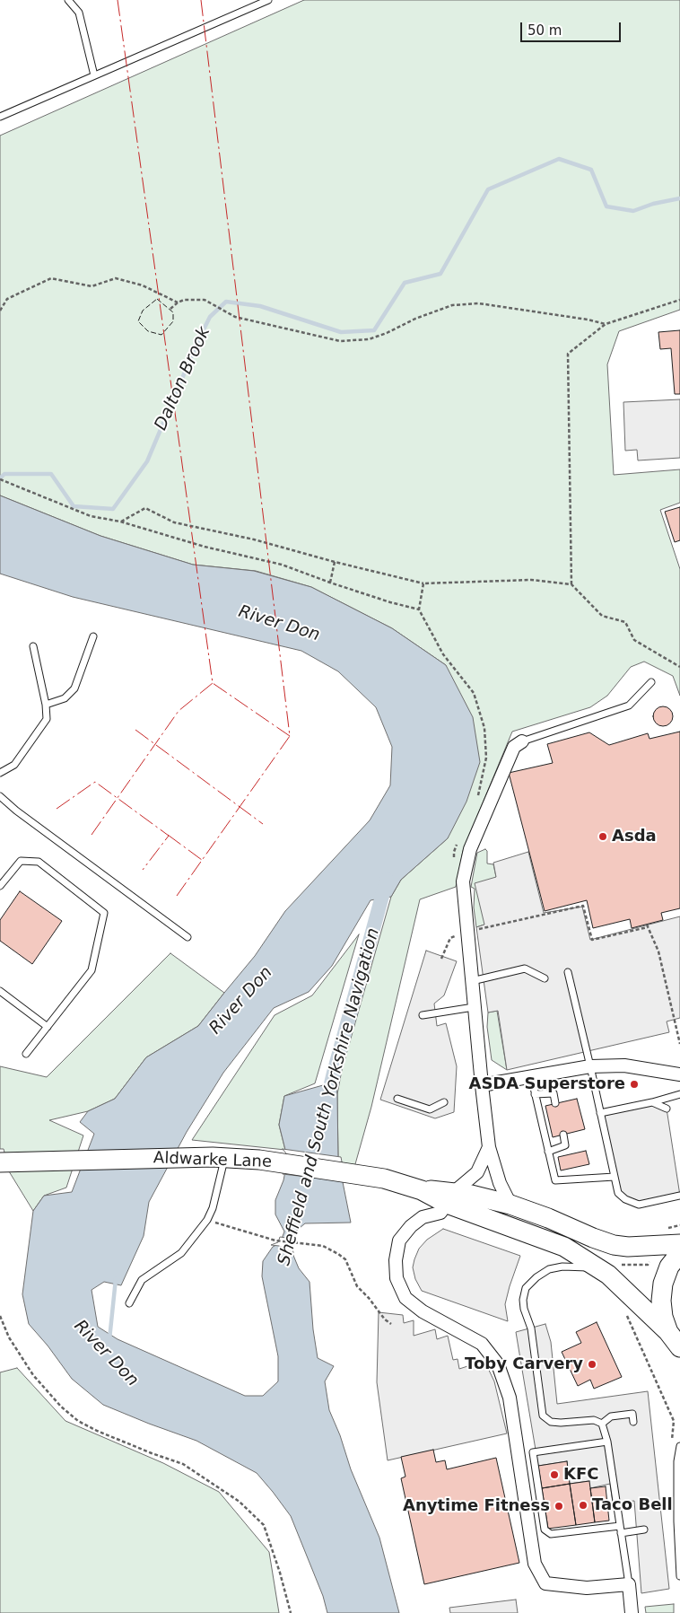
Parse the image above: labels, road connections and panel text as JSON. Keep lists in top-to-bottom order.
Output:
{
  "streets": {
    "main road": ["Aldwarke Lane"]
  },
  "water": ["Dalton Brook", "River Don", "Sheffield and South Yorkshire Navigation"],
  "places": [
    "Asda",
    "ASDA Superstore",
    "Toby Carvery",
    "KFC",
    "Taco Bell",
    "Anytime Fitness"
  ],
  "scale_bar": "50 m"
}
